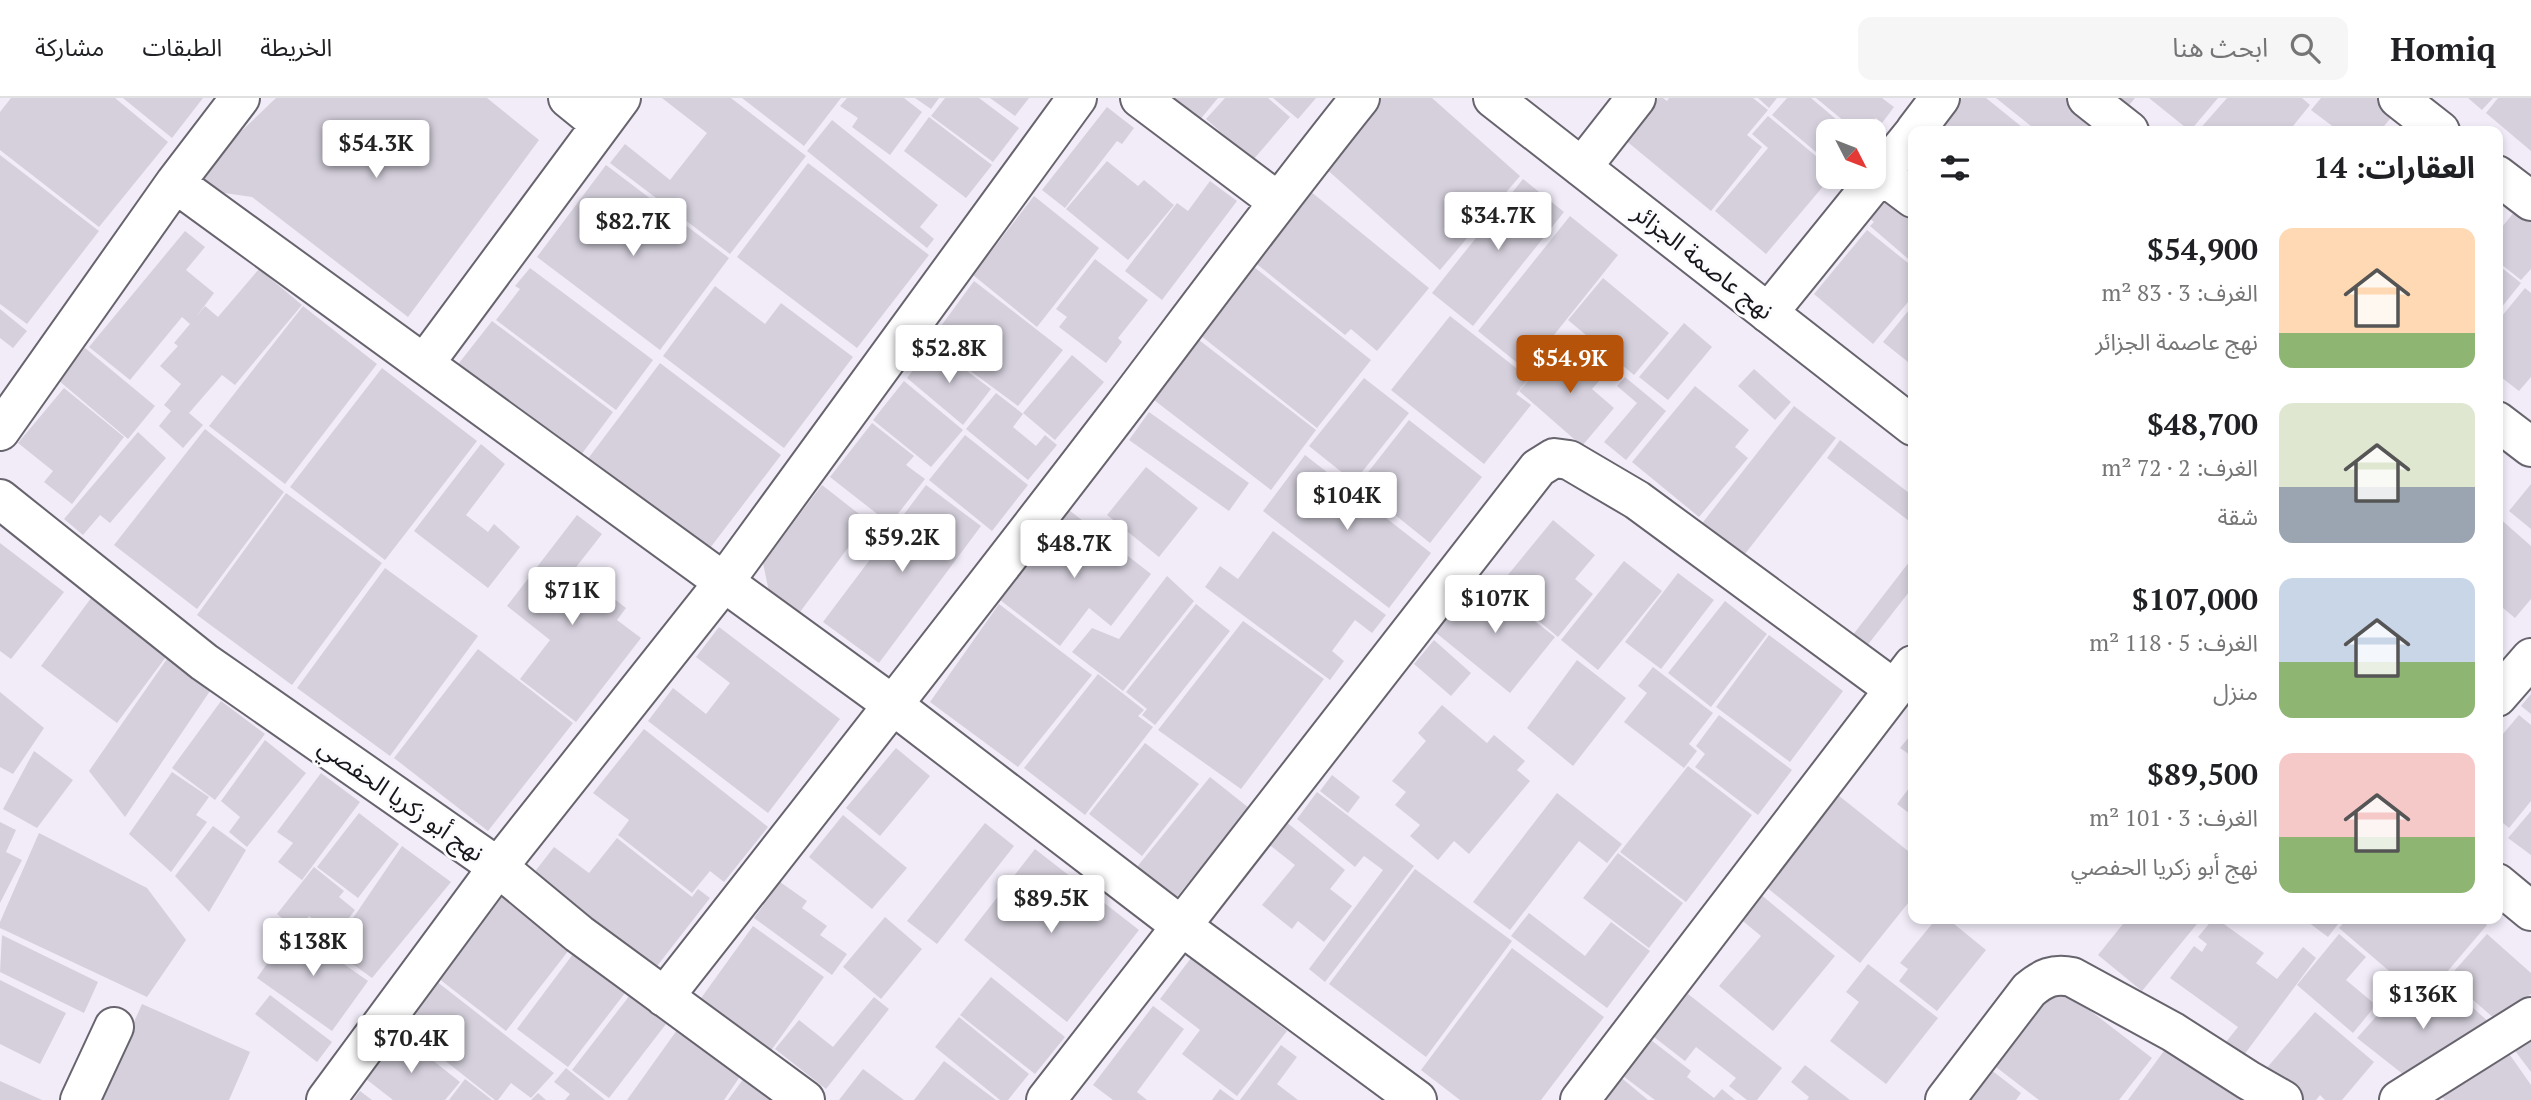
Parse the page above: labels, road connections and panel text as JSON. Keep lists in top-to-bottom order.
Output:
{
  "streets": {
    "street": ["نهج عاصمة الجزائر", "نهج أبو زكريا الحفصي"]
  },
  "north": "bottom right",
  "page": {
    "header": "Homiq",
    "search": "ابحث هنا",
    "nav": ["الخريطة", "الطبقات", "مشاركة"],
    "price": [
      "$54.3K",
      "$34.7K",
      "$82.7K",
      "$52.8K",
      "$54.9K",
      "$104K",
      "$59.2K",
      "$48.7K",
      "$71K",
      "$107K",
      "$89.5K",
      "$138K",
      "$136K",
      "$70.4K"
    ],
    "heading": "العقارات: 14",
    "list": [
      {
        "name": "$54,900",
        "note": "الغرف: 3 · 83 m² · نهج عاصمة الجزائر"
      },
      {
        "name": "$48,700",
        "note": "الغرف: 2 · 72 m² · شقة"
      },
      {
        "name": "$107,000",
        "note": "الغرف: 5 · 118 m² · منزل"
      },
      {
        "name": "$89,500",
        "note": "الغرف: 3 · 101 m² · نهج أبو زكريا الحفصي"
      }
    ]
  }
}
